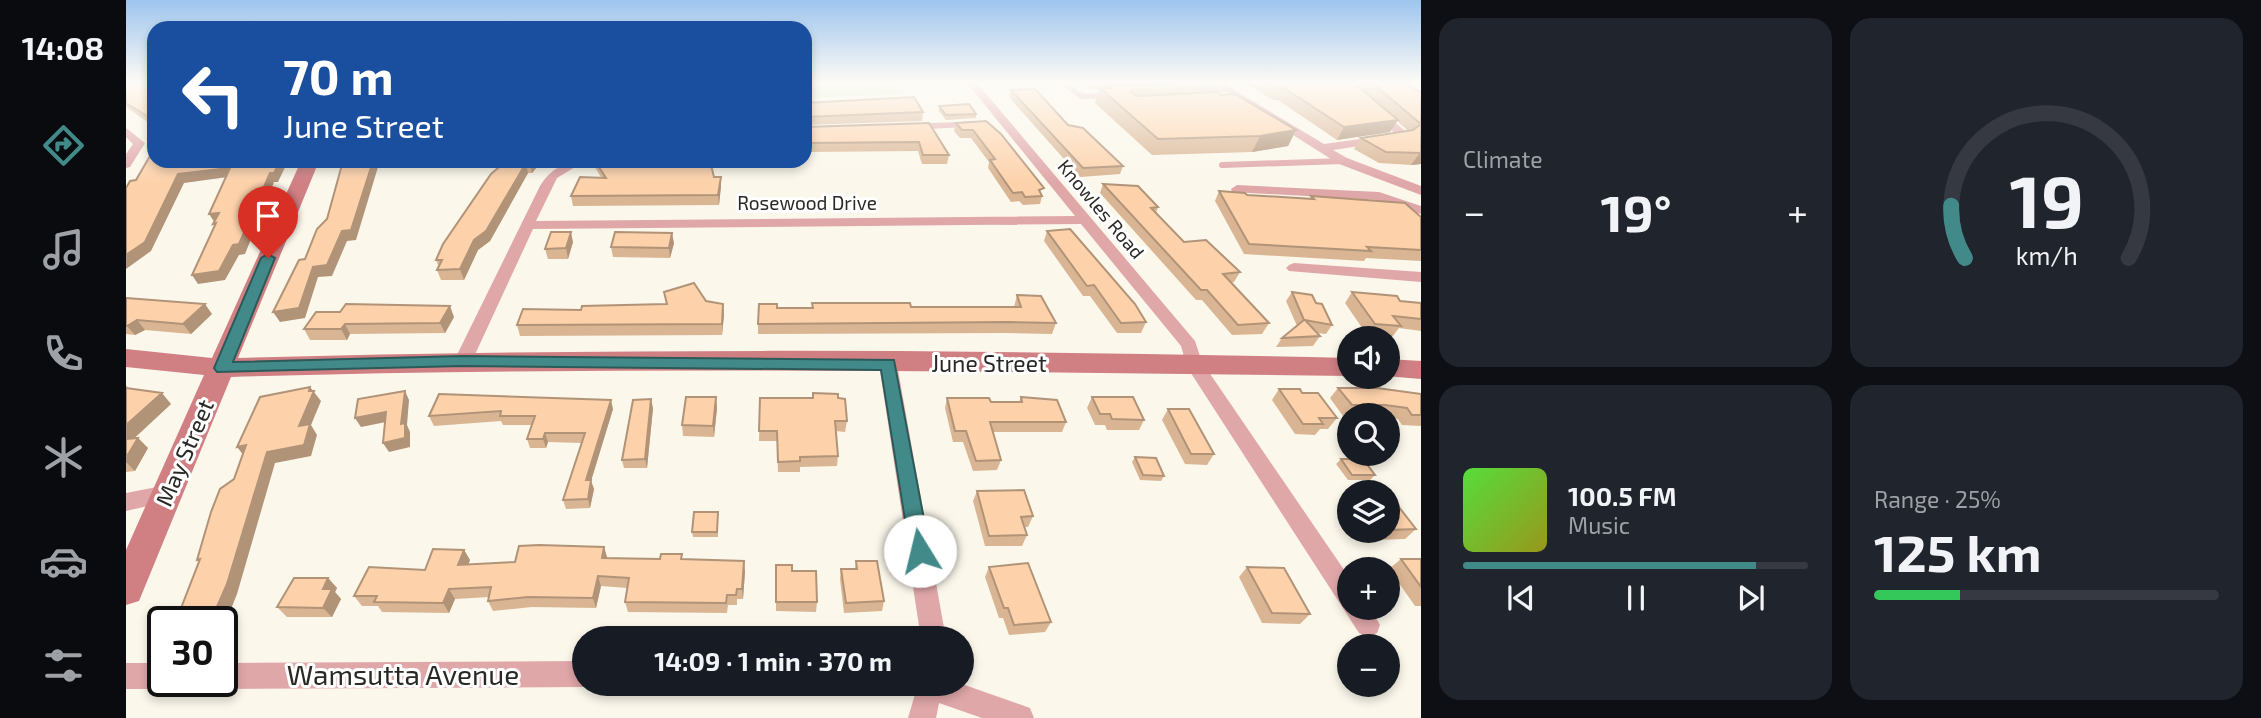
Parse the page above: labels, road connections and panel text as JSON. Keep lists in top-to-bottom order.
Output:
{
  "streets": {
    "street": [
      "Rosewood Drive",
      "Knowles Road",
      "June Street",
      "May Street",
      "Wamsutta Avenue"
    ]
  },
  "crossings": [
    ["Rosewood Drive", "Knowles Road"],
    ["Knowles Road", "June Street"],
    ["June Street", "May Street"]
  ],
  "page": {
    "tabs": "14:08",
    "tile": [
      "Climate",
      ["Range · 25%", "125 km"]
    ],
    "turn": ["70 m", "June Street"],
    "heat": ["−", "19°", "+"],
    "map_buttons": ["+", "−"],
    "song": ["100.5 FM", "Music"],
    "limit": "30",
    "trip": "14:09 · 1 min · 370 m",
    "gauge": ["19", "km/h"]
  }
}
